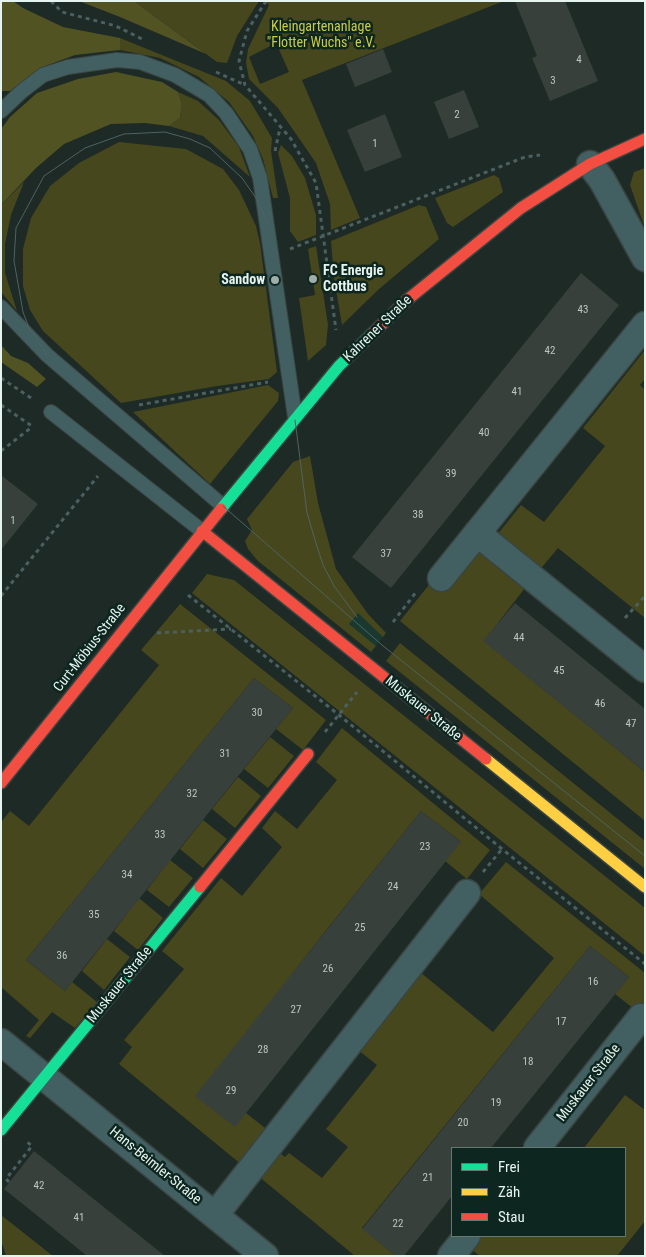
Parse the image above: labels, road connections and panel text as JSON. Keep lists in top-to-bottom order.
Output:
{
  "streets": {
    "street": [
      "Kahrener Straße",
      "Curt-Möbius-Straße",
      "Muskauer Straße",
      "Hans-Beimler-Straße"
    ]
  },
  "crossings": [
    ["Kahrener Straße", "Curt-Möbius-Straße"],
    ["Kahrener Straße", "Muskauer Straße"],
    ["Curt-Möbius-Straße", "Muskauer Straße"],
    ["Muskauer Straße", "Hans-Beimler-Straße"]
  ],
  "parks": ["Kleingartenanlage \"Flotter Wuchs\" e.V."],
  "places": ["FC Energie Cottbus", "Sandow"],
  "house_numbers": [
    "4",
    "3",
    "2",
    "1",
    "43",
    "42",
    "41",
    "40",
    "39",
    "38",
    "1",
    "37",
    "44",
    "45",
    "46",
    "30",
    "47",
    "31",
    "32",
    "33",
    "23",
    "34",
    "24",
    "35",
    "25",
    "36",
    "26",
    "16",
    "27",
    "17",
    "28",
    "18",
    "29",
    "19",
    "20",
    "21",
    "42",
    "41",
    "22"
  ],
  "legend": ["Frei", "Zäh", "Stau"]
}
